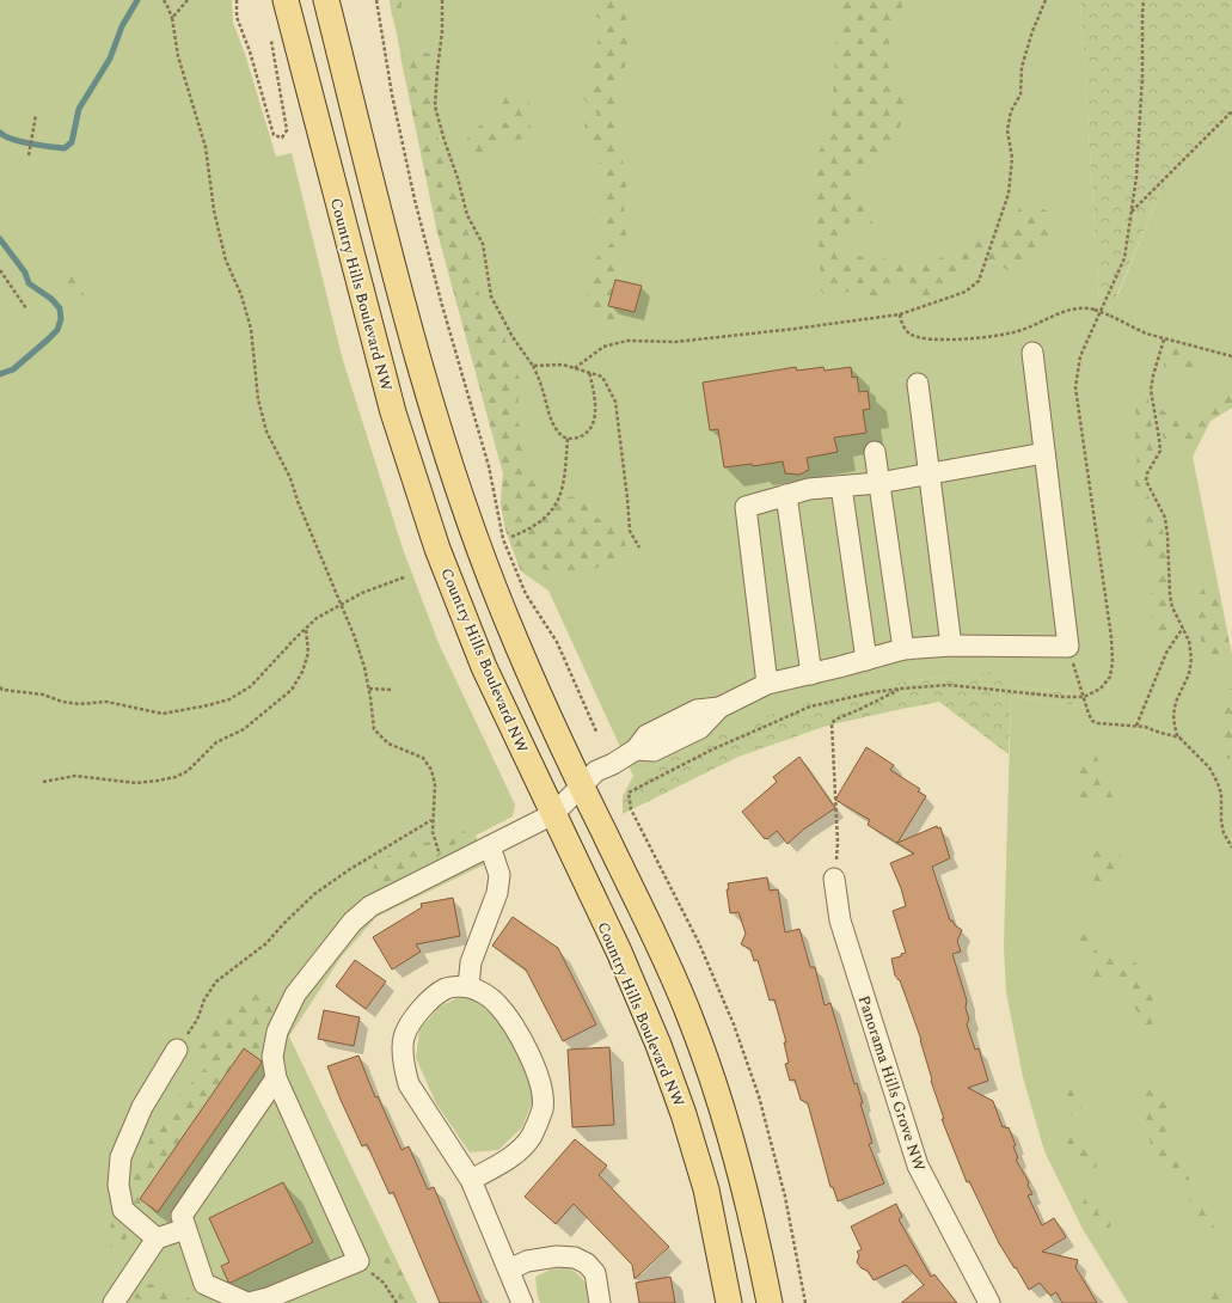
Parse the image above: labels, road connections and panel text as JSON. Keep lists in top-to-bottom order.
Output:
{
  "streets": {
    "main road": ["Country Hills Boulevard NW"],
    "street": ["Panorama Hills Grove NW"]
  }
}
